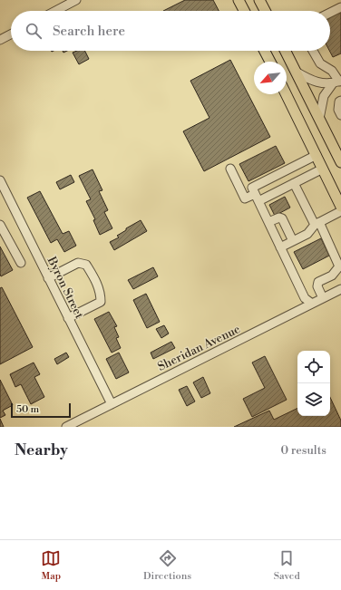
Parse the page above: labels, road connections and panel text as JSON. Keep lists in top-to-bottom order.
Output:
{
  "streets": {
    "street": ["Byron Street", "Sheridan Avenue"]
  },
  "crossings": [
    ["Byron Street", "Sheridan Avenue"]
  ],
  "scale_bar": "50 m",
  "north": "bottom left",
  "page": {
    "search": "Search here",
    "scale": "50 m",
    "heading": ["Nearby", "0 results"],
    "nav": ["Map", "Directions", "Saved"]
  }
}
